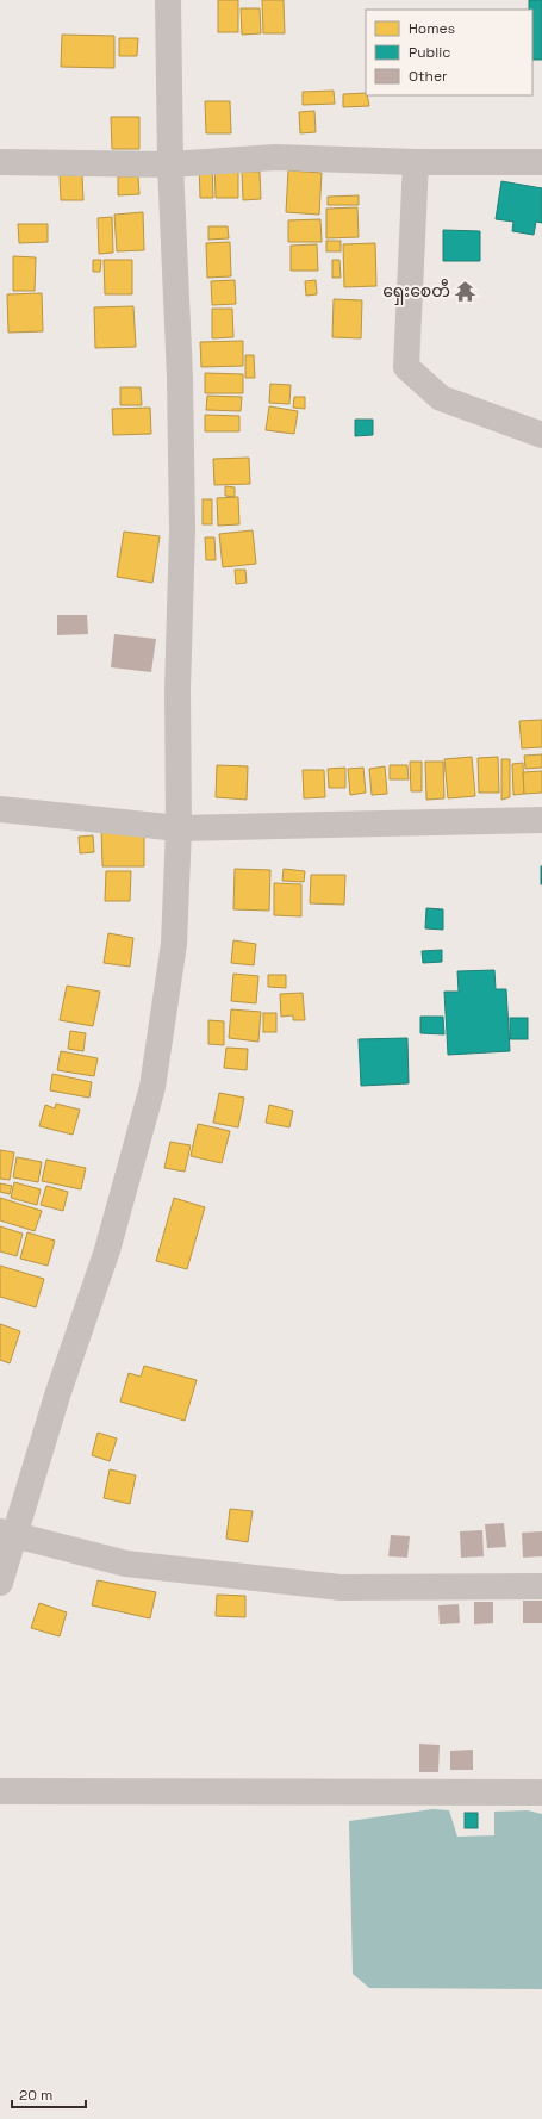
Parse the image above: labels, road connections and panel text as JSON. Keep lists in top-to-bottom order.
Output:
{
  "places": {
    "temple": ["ရှေးစေတီ"]
  },
  "legend": ["Homes", "Public", "Other"],
  "scale_bar": "20 m"
}
